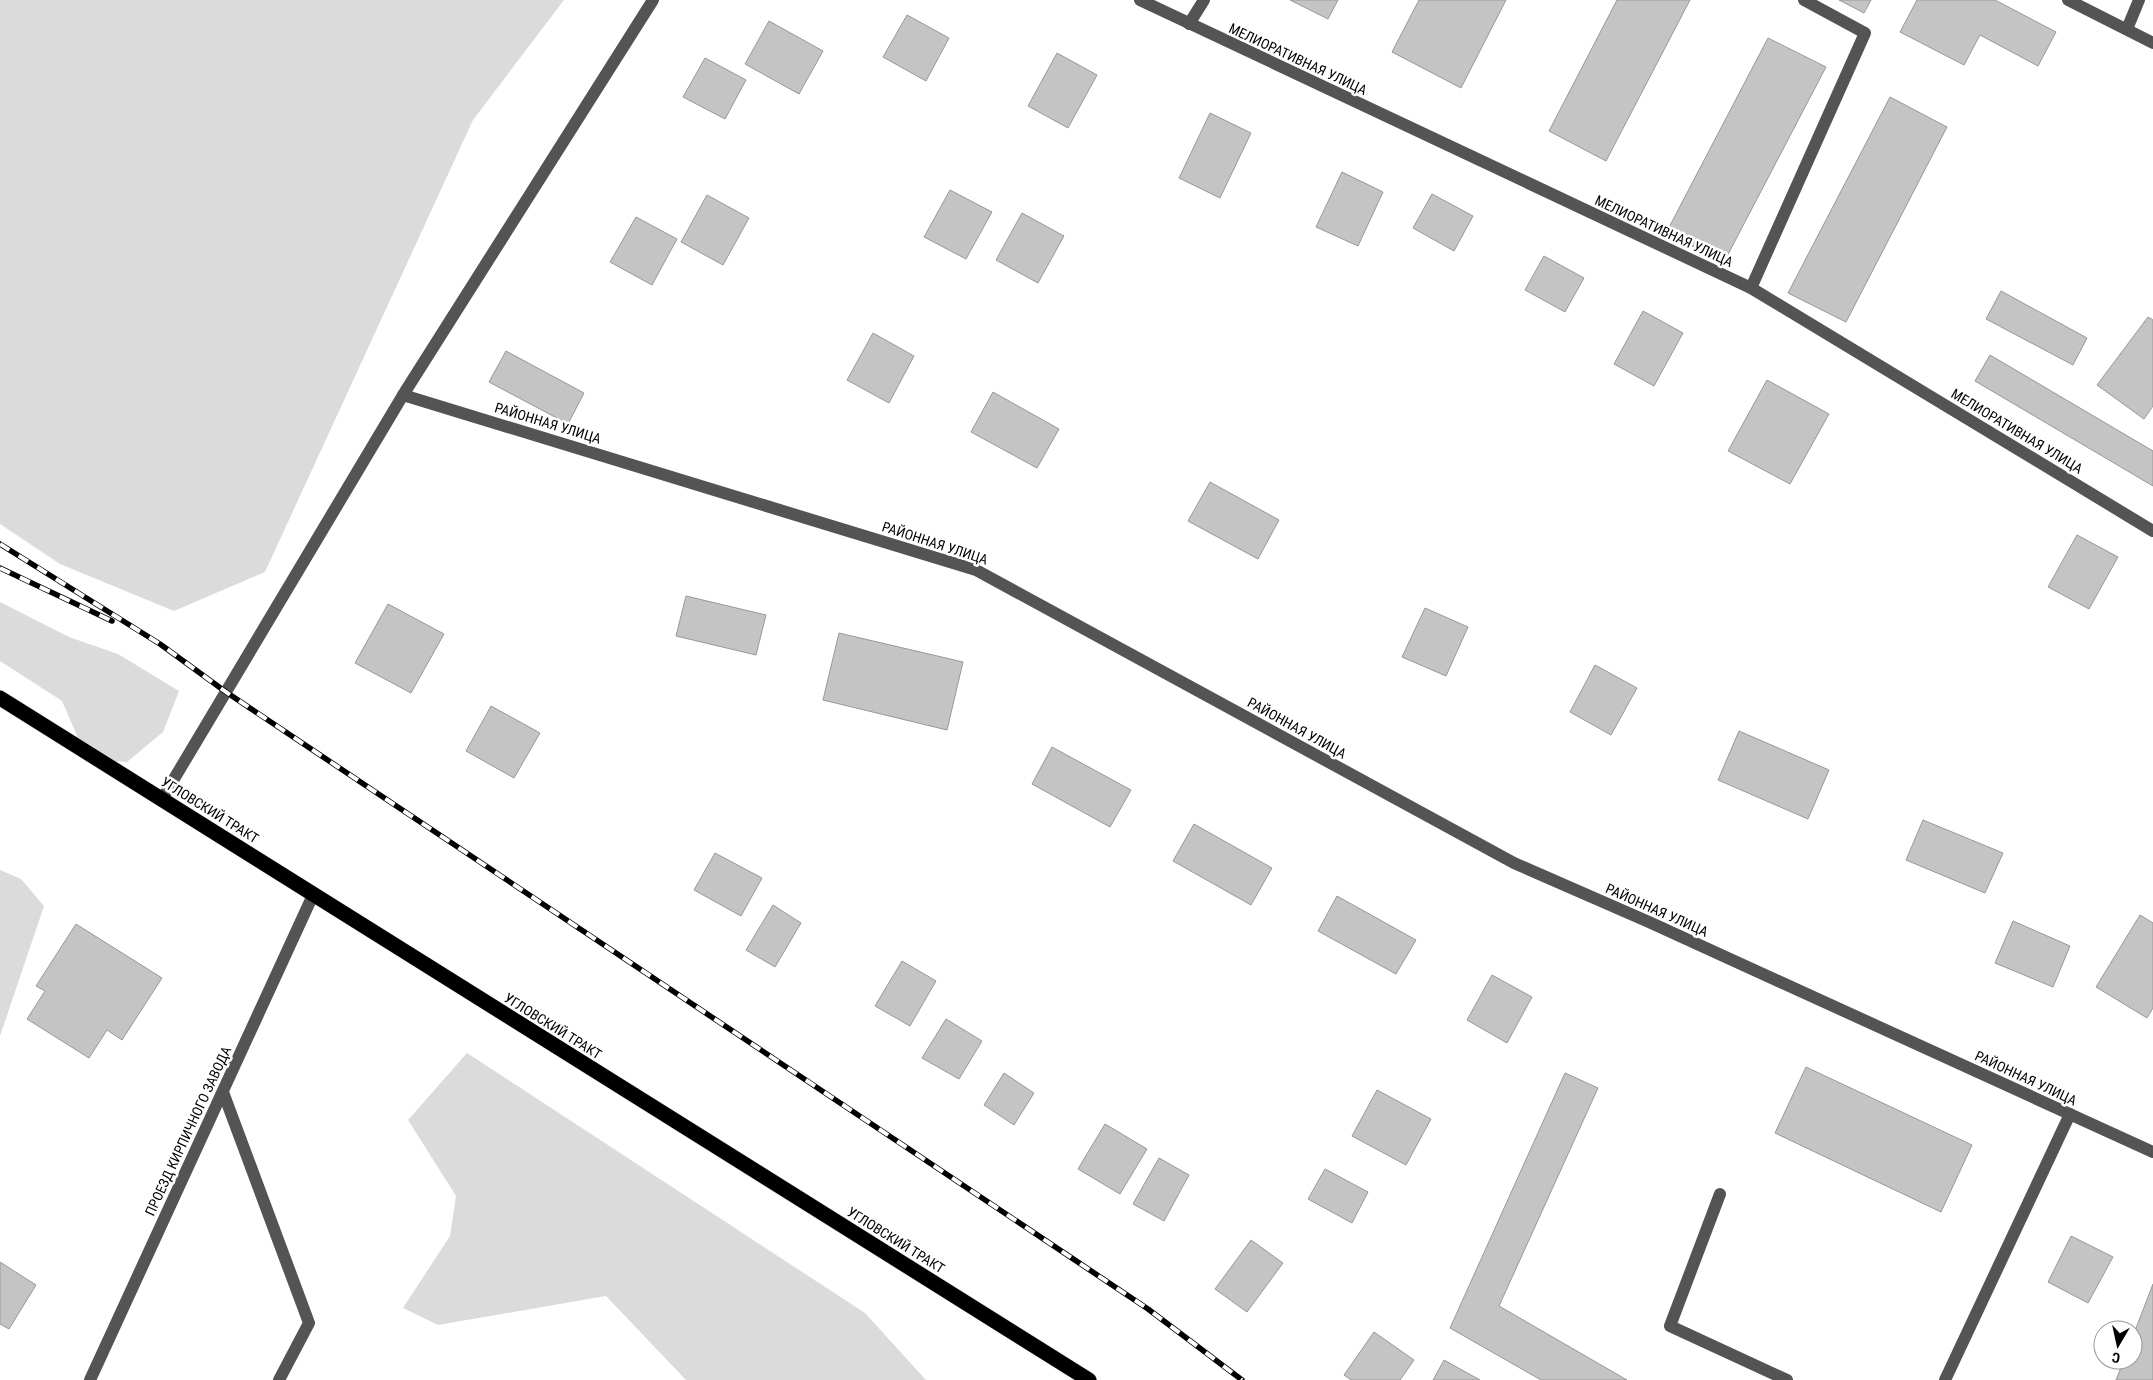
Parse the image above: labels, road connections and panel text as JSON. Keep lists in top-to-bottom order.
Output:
{
  "streets": {
    "highway": ["УГЛОВСКИЙ ТРАКТ"],
    "street": ["МЕЛИОРАТИВНАЯ УЛИЦА", "РАЙОННАЯ УЛИЦА", "ПРОЕЗД КИРПИЧНОГО ЗАВОДА"]
  },
  "crossings": [
    ["УГЛОВСКИЙ ТРАКТ", "ПРОЕЗД КИРПИЧНОГО ЗАВОДА"]
  ],
  "north": "bottom"
}
